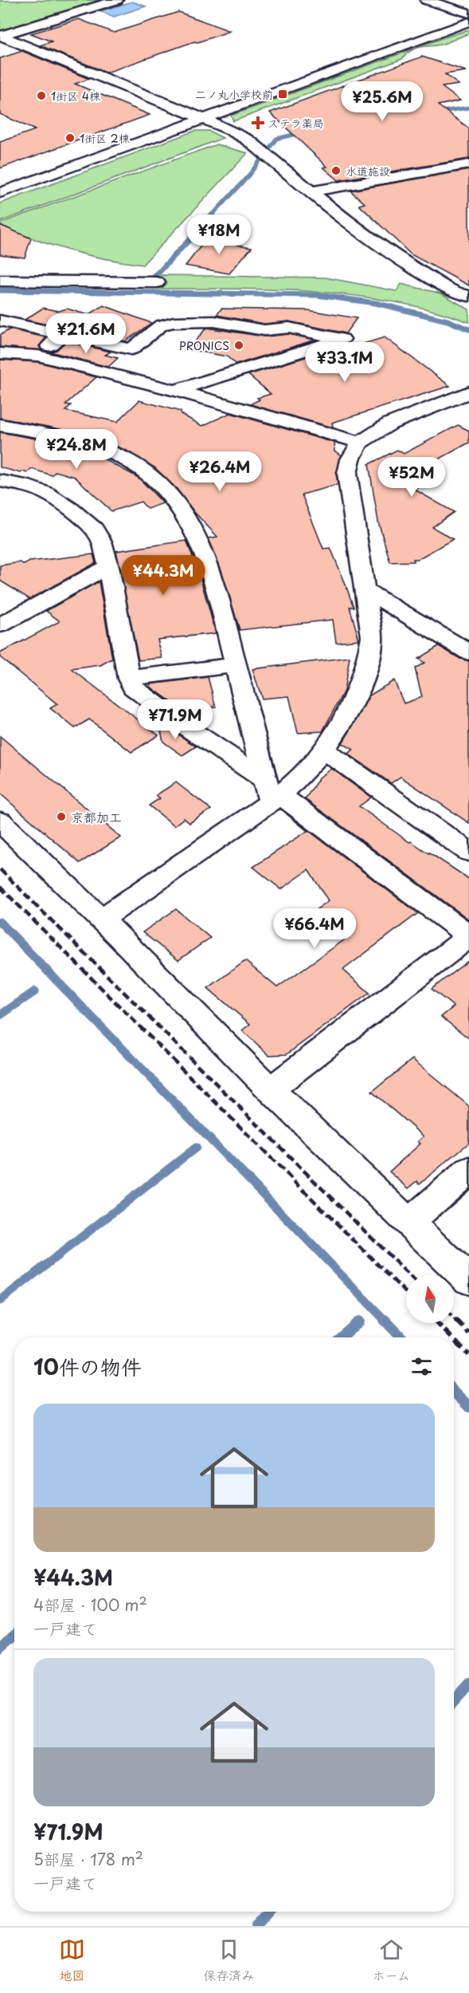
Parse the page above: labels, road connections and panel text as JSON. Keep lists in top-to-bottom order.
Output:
{
  "places": {
    "transit": ["二ノ丸小学校前"],
    "other": [
      "1街区 4棟",
      "1街区 2棟",
      "水道施設",
      "PRONICS",
      "京都加工"
    ],
    "health": ["ステラ薬局"]
  },
  "north": "top",
  "page": {
    "price": [
      "¥25.6M",
      "¥18M",
      "¥21.6M",
      "¥33.1M",
      "¥24.8M",
      "¥26.4M",
      "¥52M",
      "¥44.3M",
      "¥71.9M",
      "¥66.4M"
    ],
    "heading": "10件の物件",
    "list": [
      {
        "name": "¥44.3M",
        "note": "4部屋 · 100 m² · 一戸建て"
      },
      {
        "name": "¥71.9M",
        "note": "5部屋 · 178 m² · 一戸建て"
      }
    ],
    "tabs": ["地図", "保存済み", "ホーム"]
  }
}
